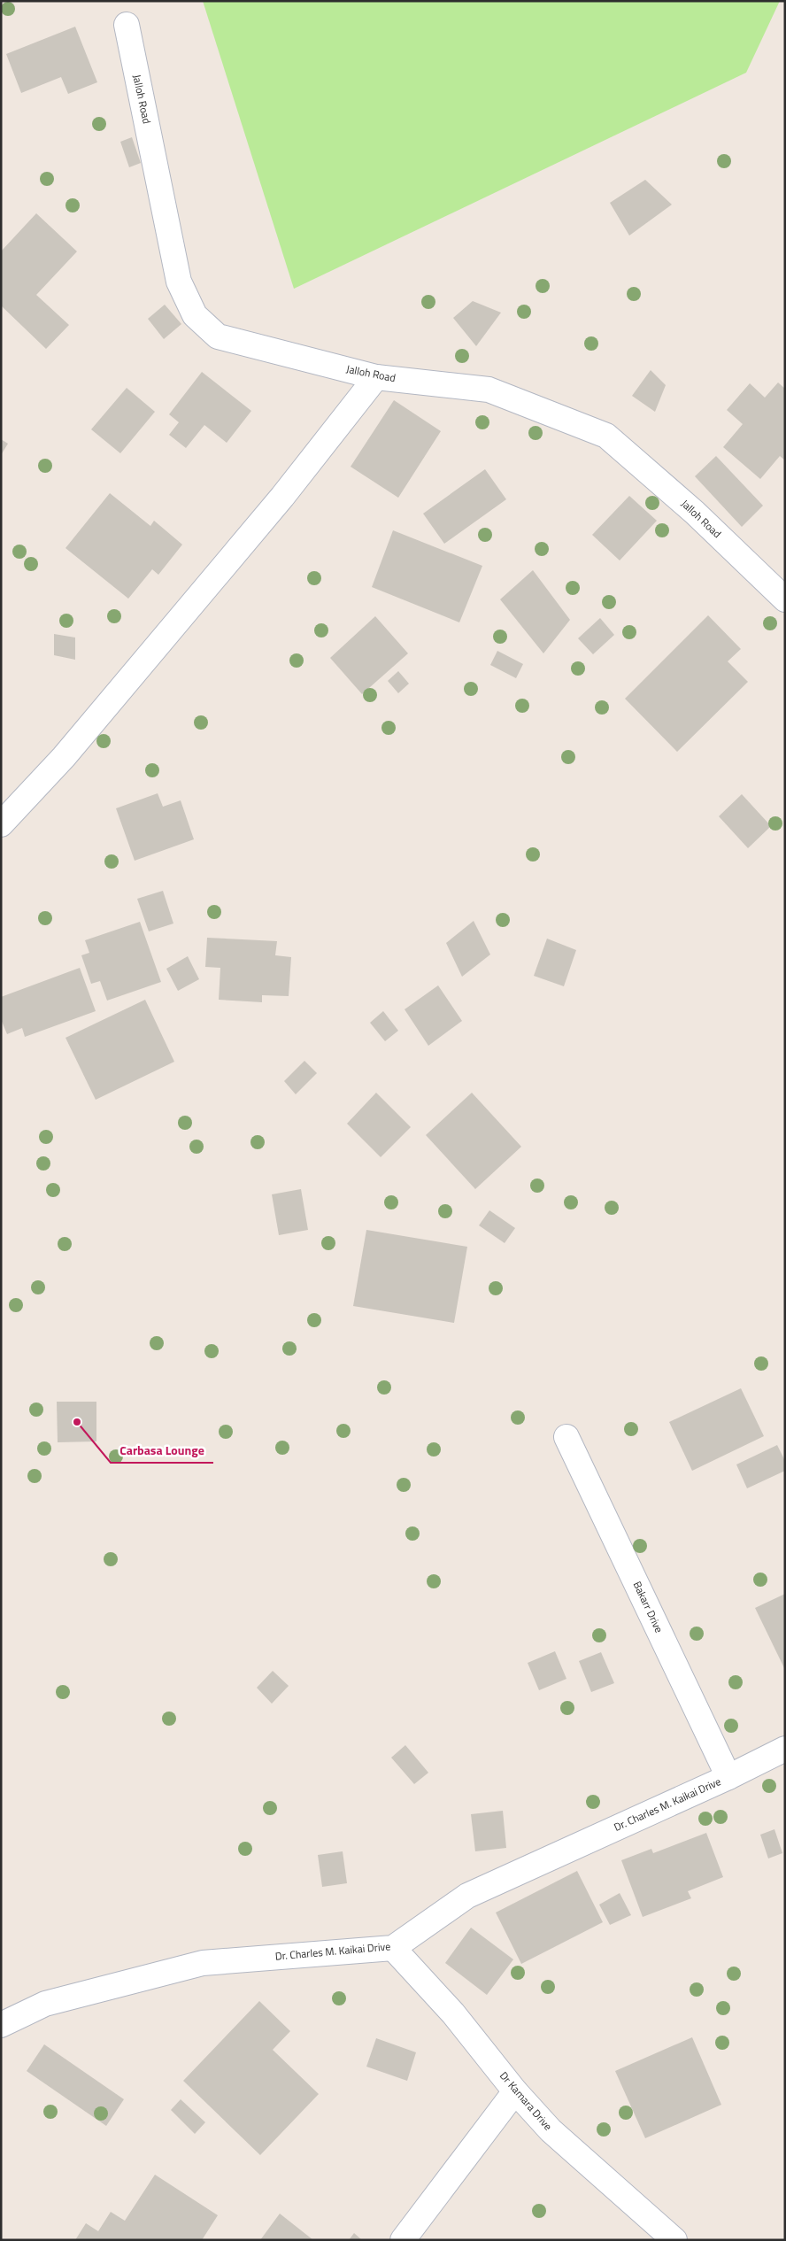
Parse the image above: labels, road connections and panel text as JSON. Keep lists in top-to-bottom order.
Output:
{
  "streets": {
    "street": [
      "Jalloh Road",
      "Bakarr Drive",
      "Dr. Charles M. Kaikai Drive",
      "Dr Kamara Drive"
    ]
  },
  "crossings": [
    ["Bakarr Drive", "Dr. Charles M. Kaikai Drive"],
    ["Dr. Charles M. Kaikai Drive", "Dr Kamara Drive"]
  ],
  "places": ["Carbasa Lounge"]
}
